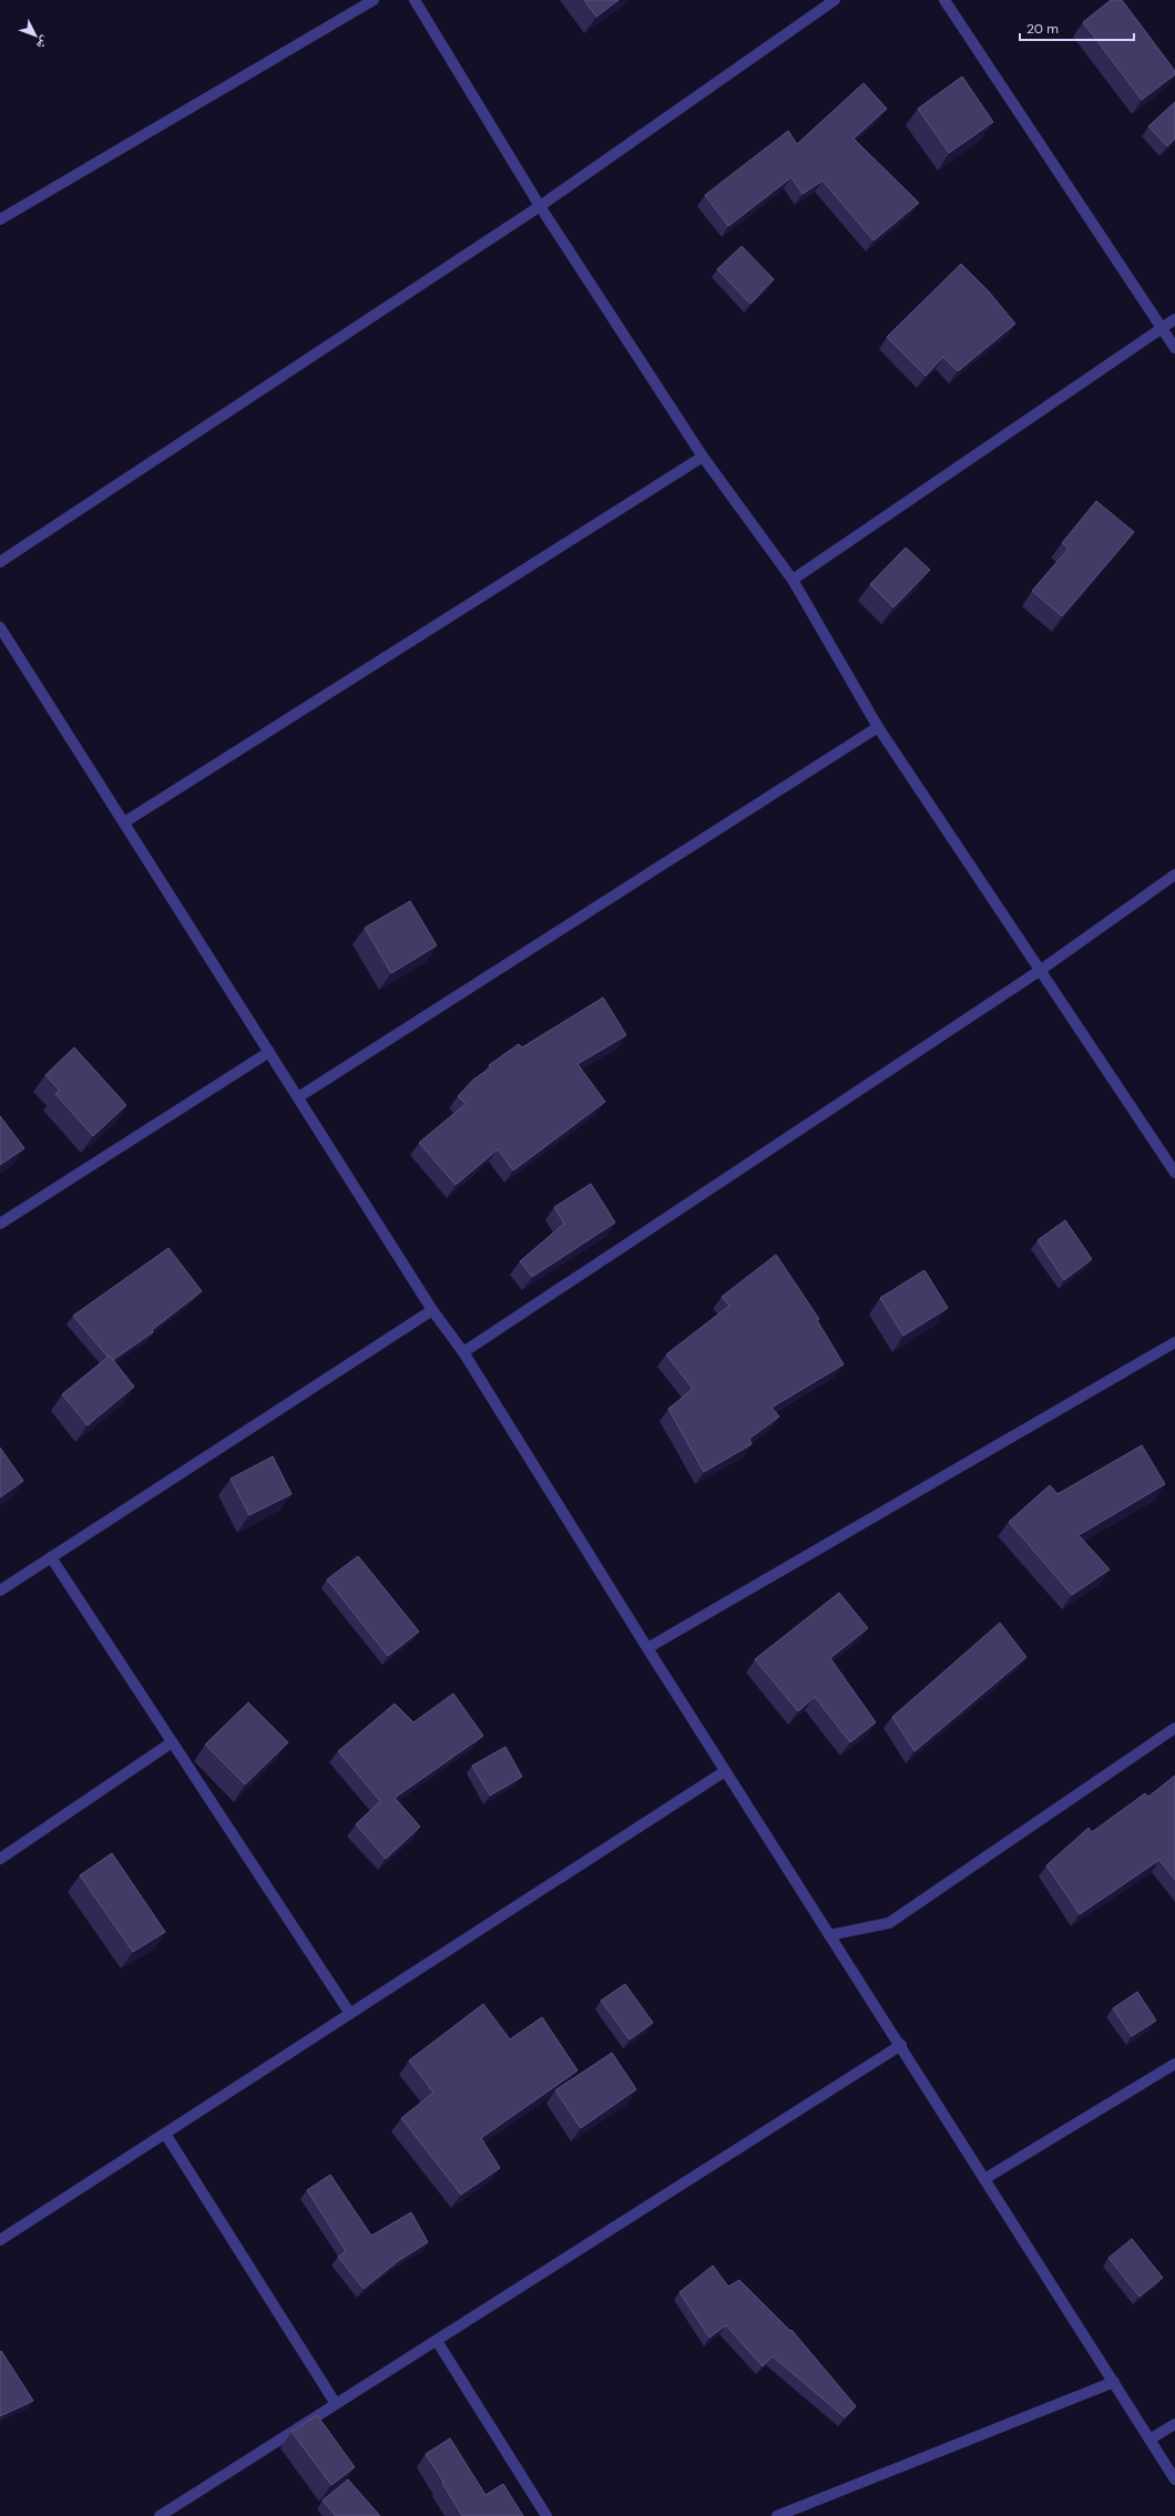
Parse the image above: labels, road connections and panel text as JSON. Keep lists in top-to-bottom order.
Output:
{
  "scale_bar": "20 m",
  "north": "bottom right"
}
